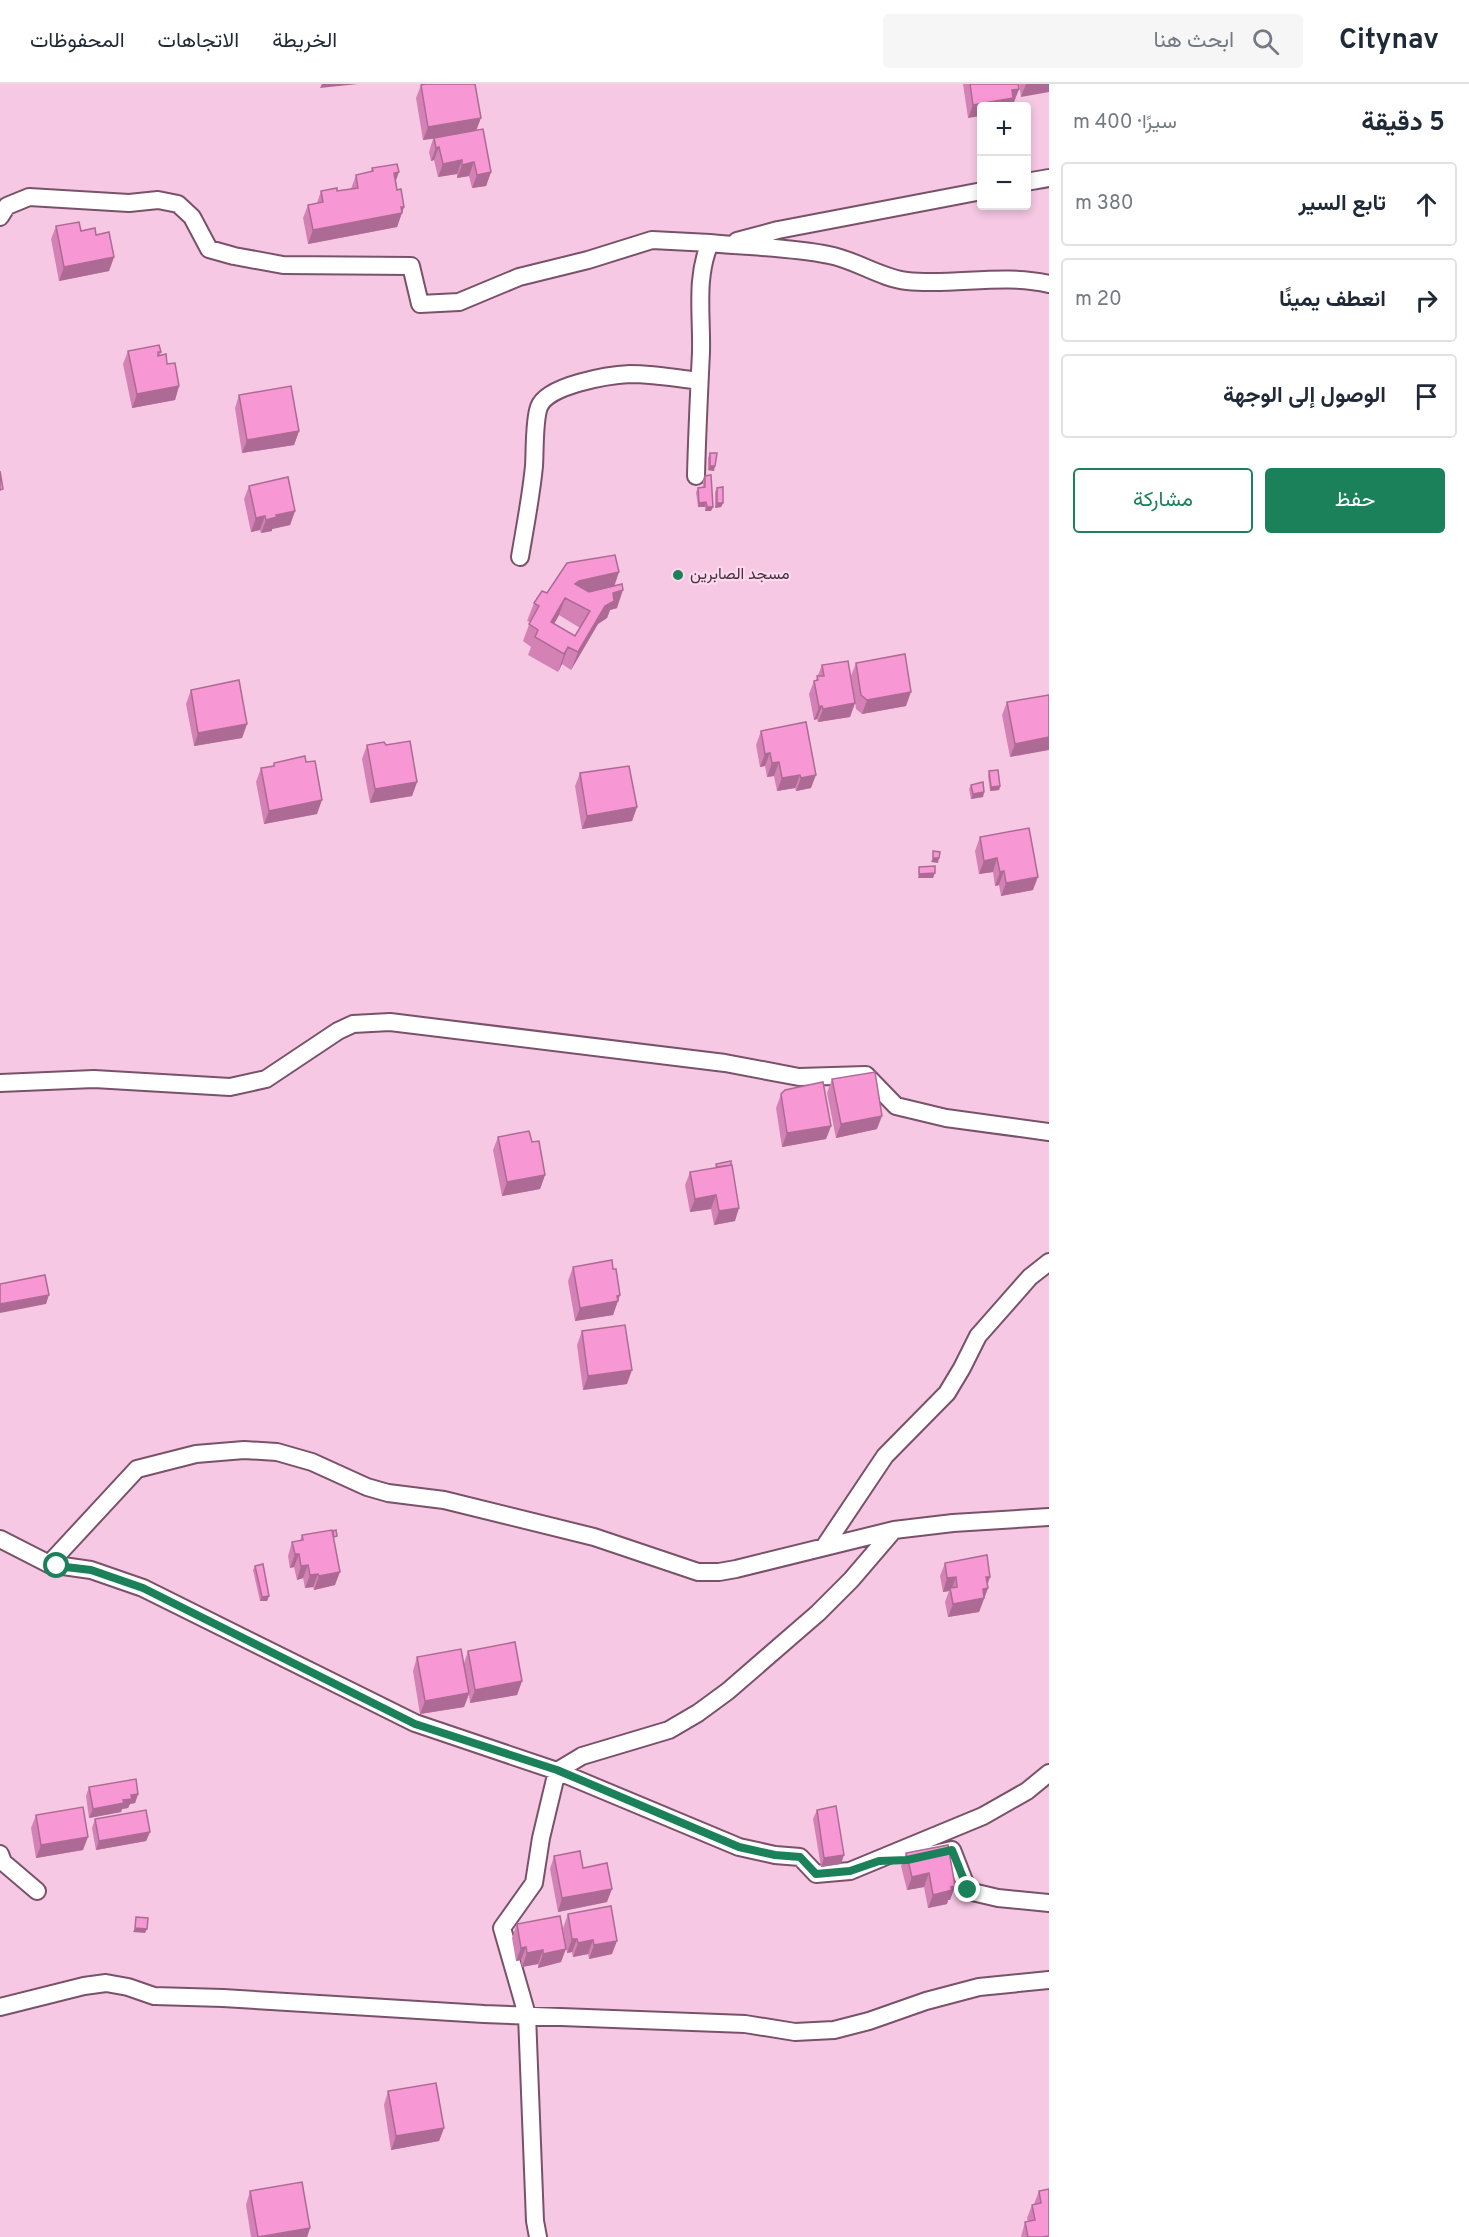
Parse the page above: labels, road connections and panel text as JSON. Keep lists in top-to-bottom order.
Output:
{
  "places": ["مسجد الصابرين"],
  "page": {
    "header": "Citynav",
    "search": "ابحث هنا",
    "nav": ["الخريطة", "الاتجاهات", "المحفوظات"],
    "heading": ["5 دقيقة", "سيرًا · 400 m"],
    "map_buttons": ["+", "−"],
    "list": [
      ["تابع السير", "380 m"],
      ["انعطف يمينًا", "20 m"],
      "الوصول إلى الوجهة"
    ],
    "buttons": ["حفظ", "مشاركة"]
  }
}
